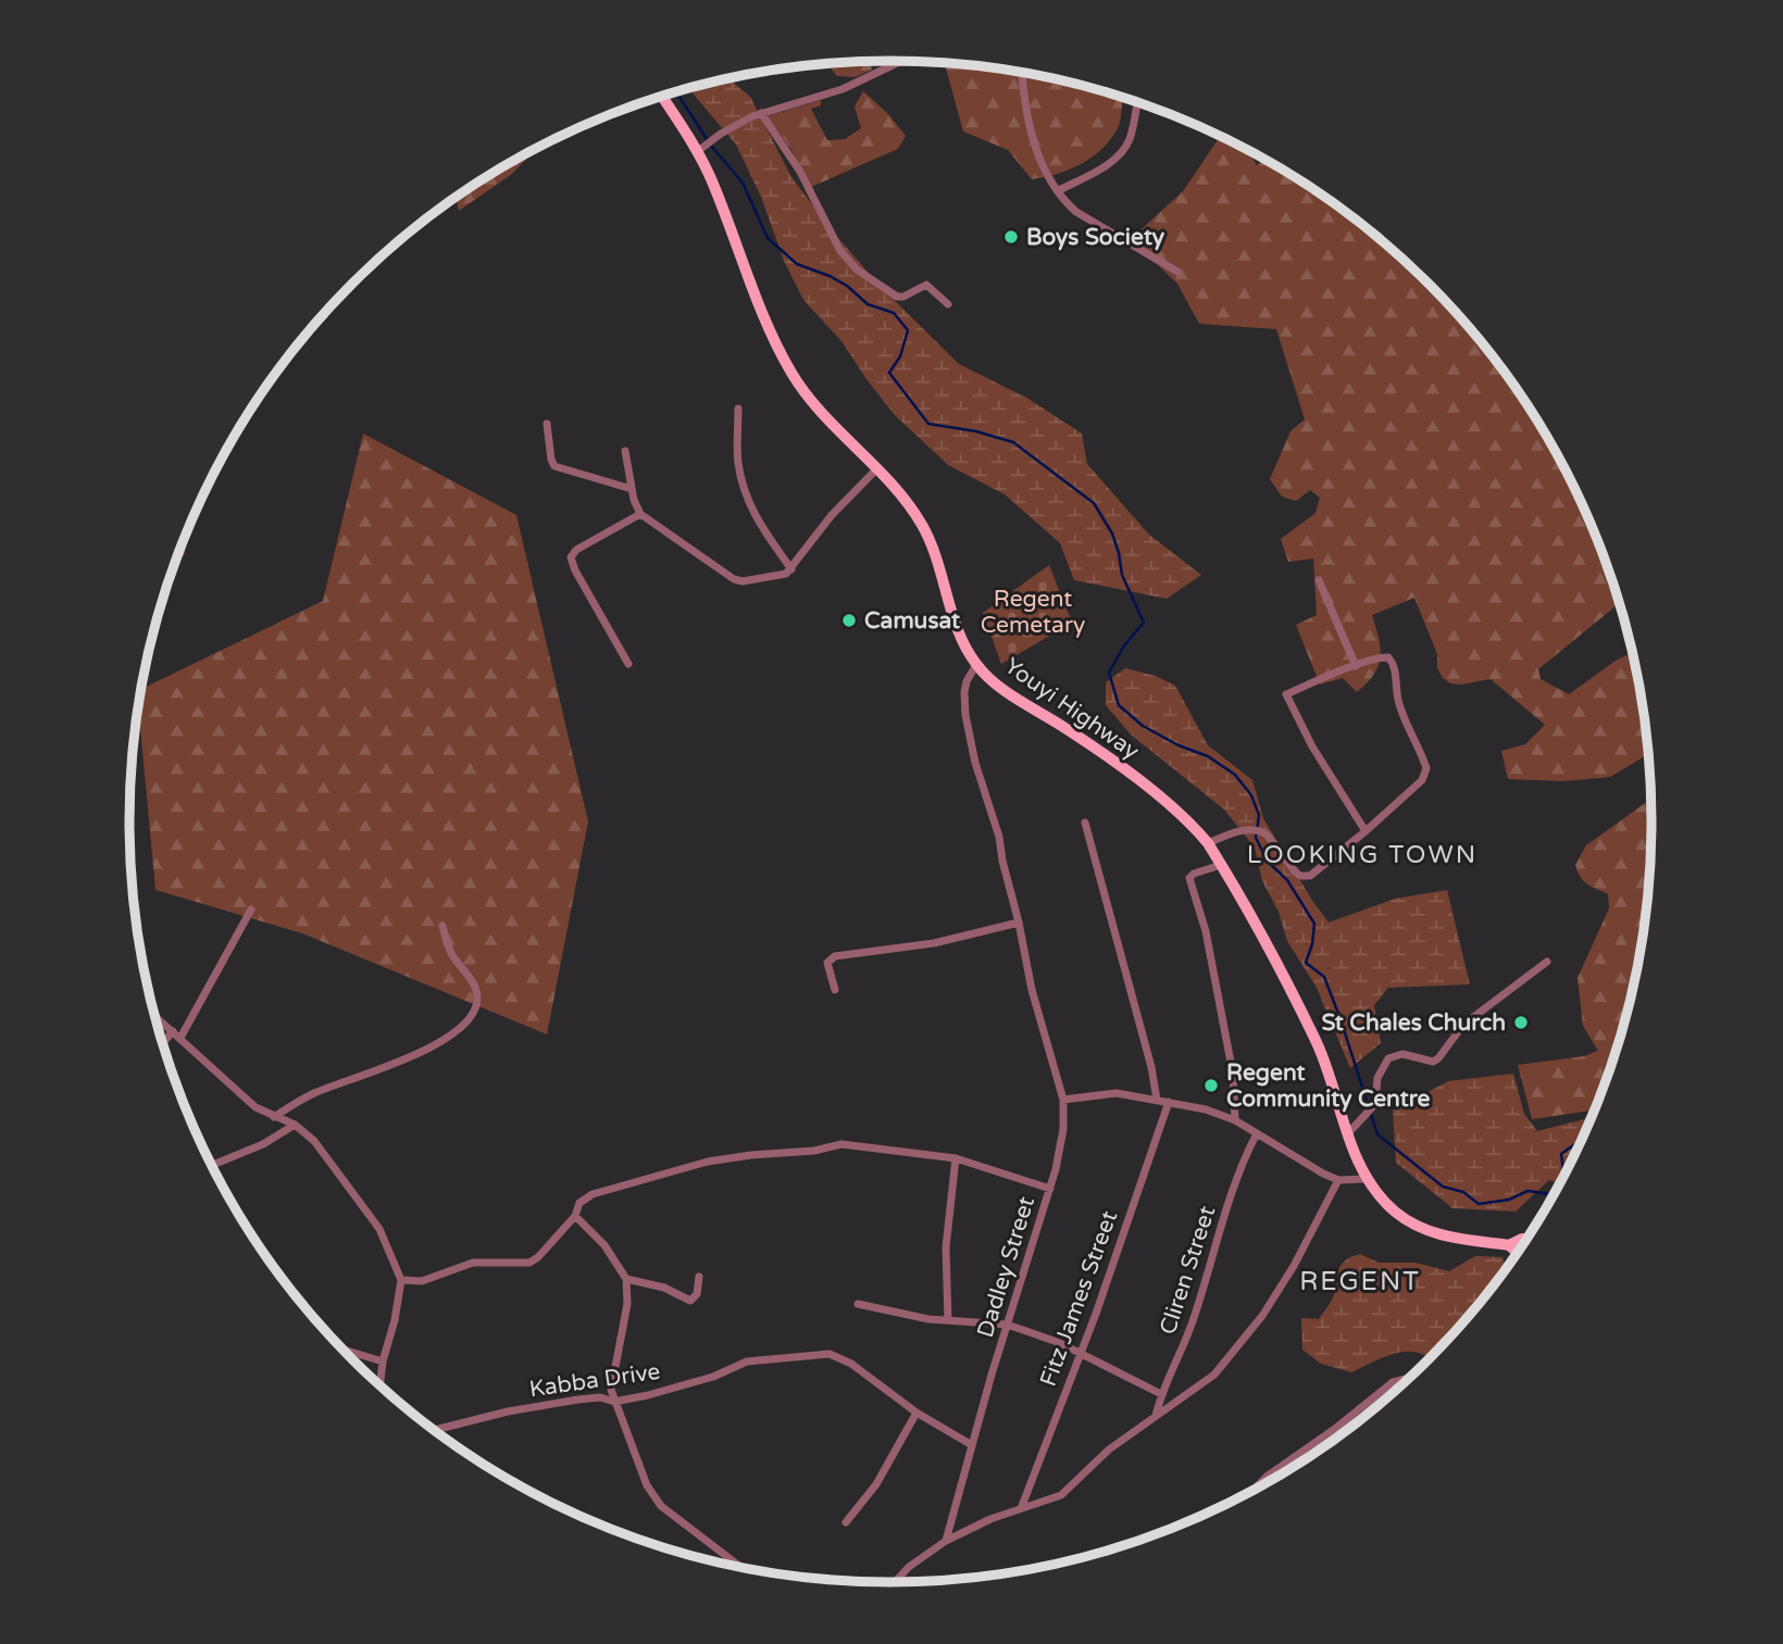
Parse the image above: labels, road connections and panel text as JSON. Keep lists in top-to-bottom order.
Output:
{
  "streets": {
    "main road": ["Youyi Highway"],
    "street": [
      "Dadley Street",
      "Cliren Street",
      "Fitz James Street",
      "Kabba Drive"
    ]
  },
  "crossings": [
    ["Youyi Highway", "Dadley Street"],
    ["Dadley Street", "Kabba Drive"]
  ],
  "districts": ["LOOKING TOWN", "REGENT"],
  "parks": ["Regent Cemetary"],
  "places": [
    "Boys Society",
    "Camusat",
    "St Chales Church",
    "Regent Community Centre"
  ]
}
